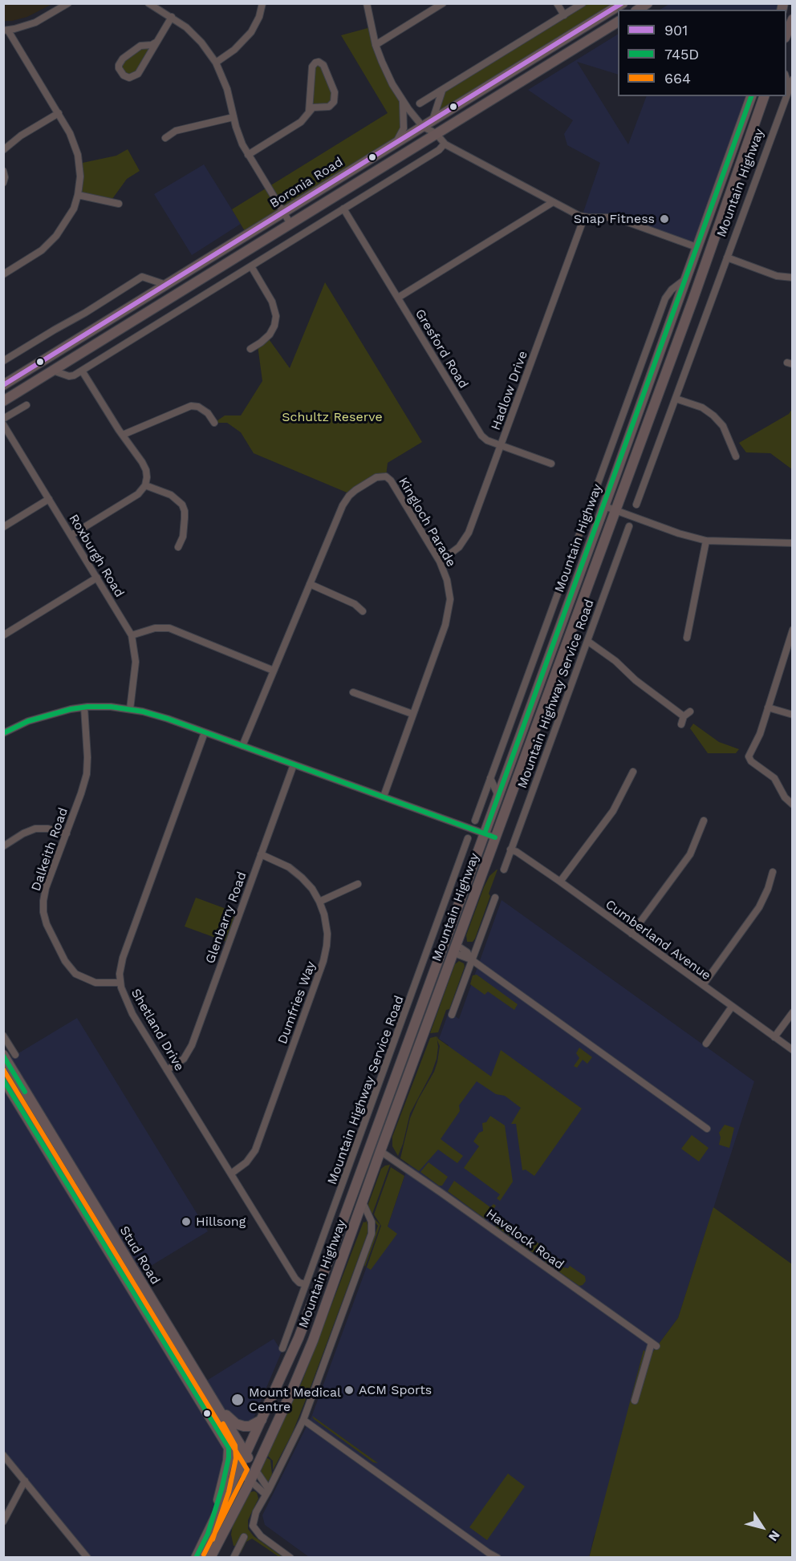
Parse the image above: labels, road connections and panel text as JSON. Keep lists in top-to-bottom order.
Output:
{
  "streets": {
    "main road": ["Boronia Road", "Mountain Highway", "Stud Road"],
    "street": [
      "Gresford Road",
      "Hadlow Drive",
      "Kingloch Parade",
      "Roxburgh Road",
      "Mountain Highway Service Road",
      "Dalkeith Road",
      "Glenbarry Road",
      "Cumberland Avenue",
      "Dumfries Way",
      "Shetland Drive",
      "Havelock Road"
    ]
  },
  "crossings": [
    ["Mountain Highway", "Havelock Road"],
    ["Mountain Highway", "Stud Road"],
    ["Gresford Road", "Hadlow Drive"],
    ["Hadlow Drive", "Kingloch Parade"],
    ["Mountain Highway Service Road", "Cumberland Avenue"],
    ["Mountain Highway Service Road", "Shetland Drive"],
    ["Dalkeith Road", "Shetland Drive"],
    ["Glenbarry Road", "Dumfries Way"],
    ["Glenbarry Road", "Shetland Drive"],
    ["Dumfries Way", "Shetland Drive"]
  ],
  "parks": ["Schultz Reserve"],
  "places": [
    "Snap Fitness",
    "Hillsong",
    "ACM Sports",
    "Mount Medical Centre"
  ],
  "lines": ["transit line 901", "transit line 745D", "transit line 664"],
  "legend": ["901", "745D", "664"],
  "north": "bottom right"
}
